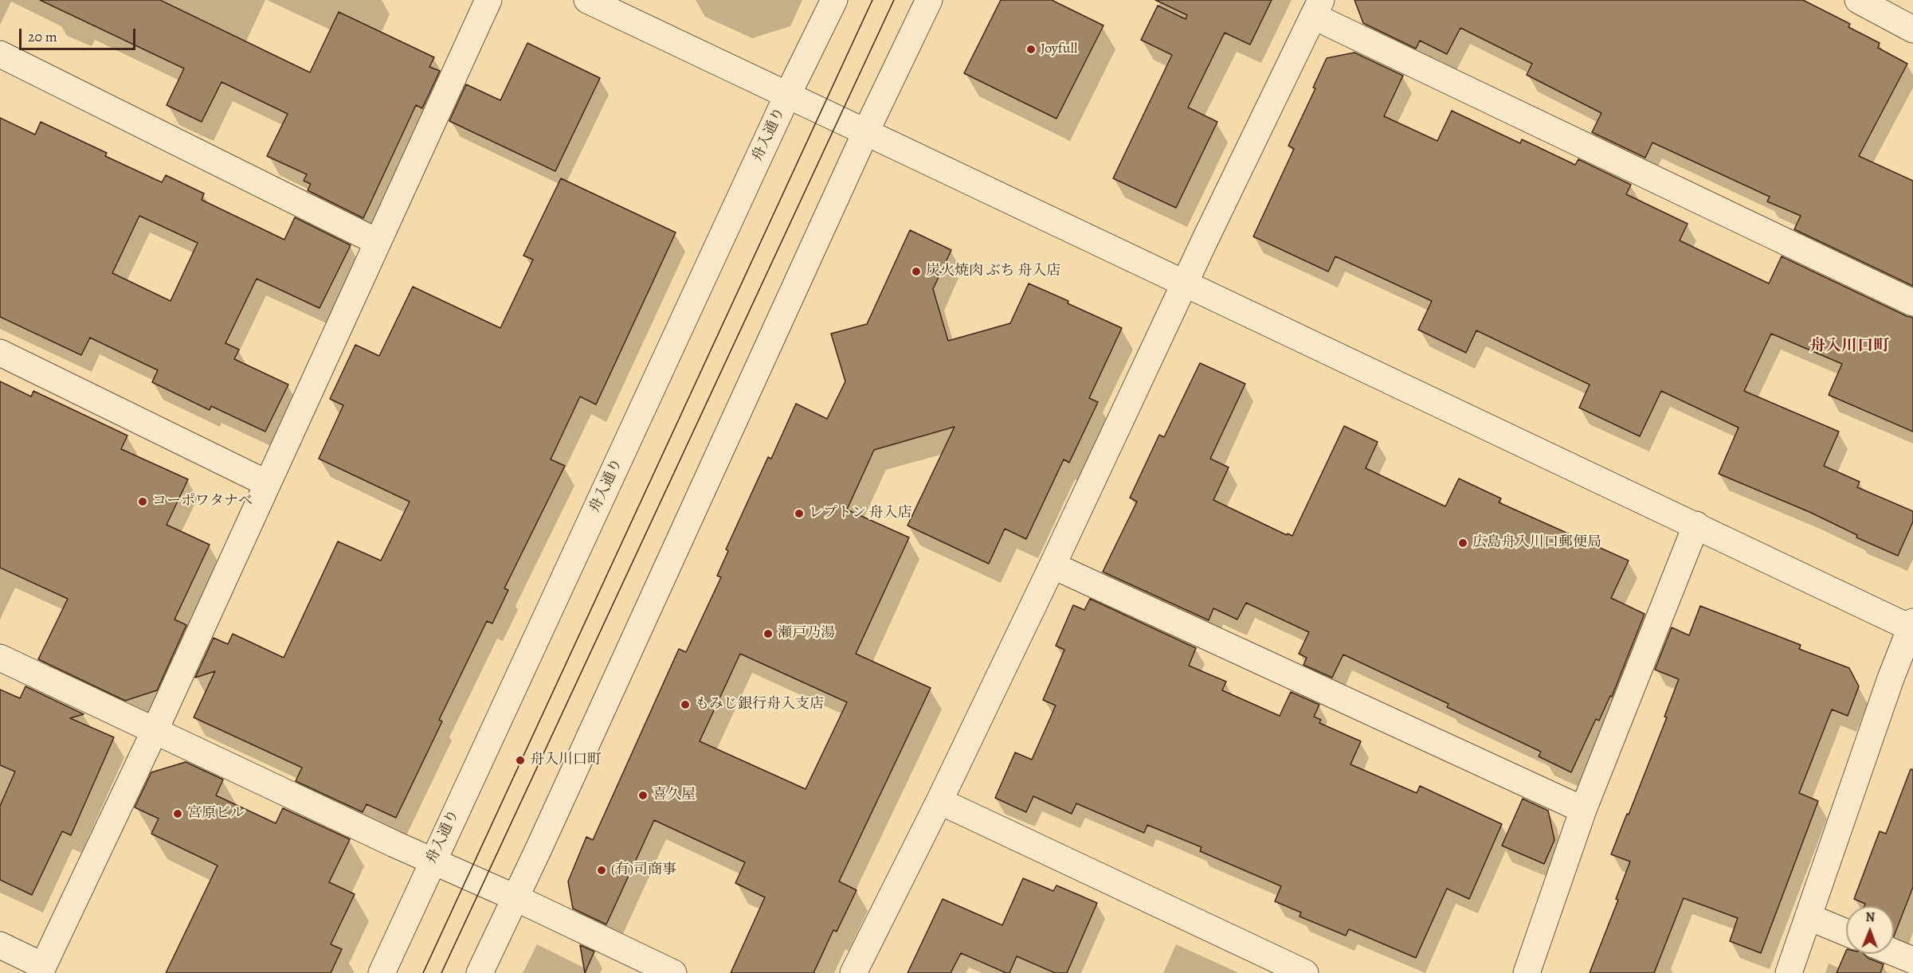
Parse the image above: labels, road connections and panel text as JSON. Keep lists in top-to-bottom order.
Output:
{
  "streets": {
    "street": ["舟入通り"]
  },
  "districts": ["舟入川口町"],
  "places": [
    "Joyfull",
    "炭火焼肉 ぶち 舟入店",
    "コーポワタナベ",
    "レプトン 舟入店",
    "広島舟入川口郵便局",
    "瀬戸乃湯",
    "もみじ銀行舟入支店",
    "舟入川口町",
    "喜久屋",
    "宮原ビル",
    "(有)司商事"
  ],
  "scale_bar": "20 m",
  "north": "top"
}
